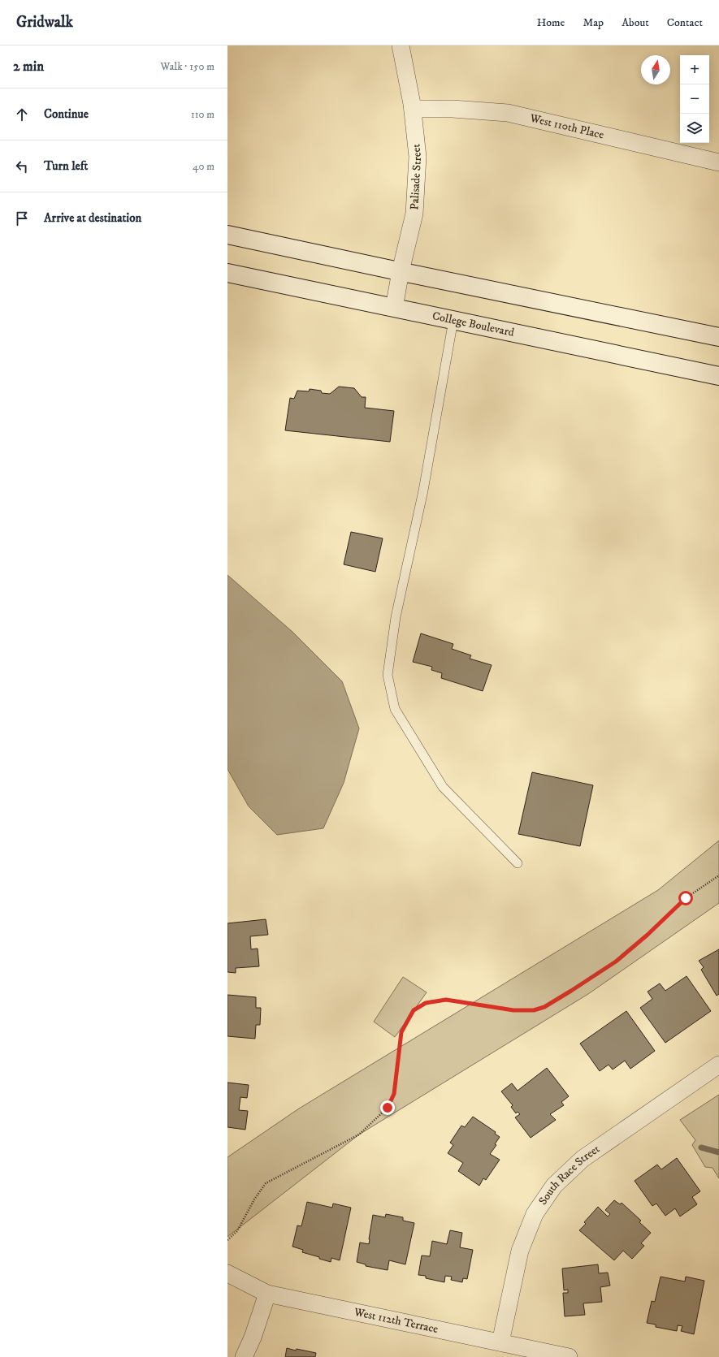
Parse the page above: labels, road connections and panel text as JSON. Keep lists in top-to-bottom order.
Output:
{
  "streets": {
    "main road": ["College Boulevard"],
    "street": [
      "West 110th Place",
      "Palisade Street",
      "South Race Street",
      "West 112th Terrace"
    ]
  },
  "crossings": [
    ["West 110th Place", "Palisade Street"],
    ["Palisade Street", "College Boulevard"],
    ["South Race Street", "West 112th Terrace"]
  ],
  "north": "top",
  "page": {
    "header": "Gridwalk",
    "nav": [
      "Home",
      "Map",
      "About",
      "Contact"
    ],
    "heading": ["2 min", "Walk · 150 m"],
    "map_buttons": ["+", "−"],
    "list": [
      ["Continue", "110 m"],
      ["Turn left", "40 m"],
      "Arrive at destination"
    ]
  }
}
